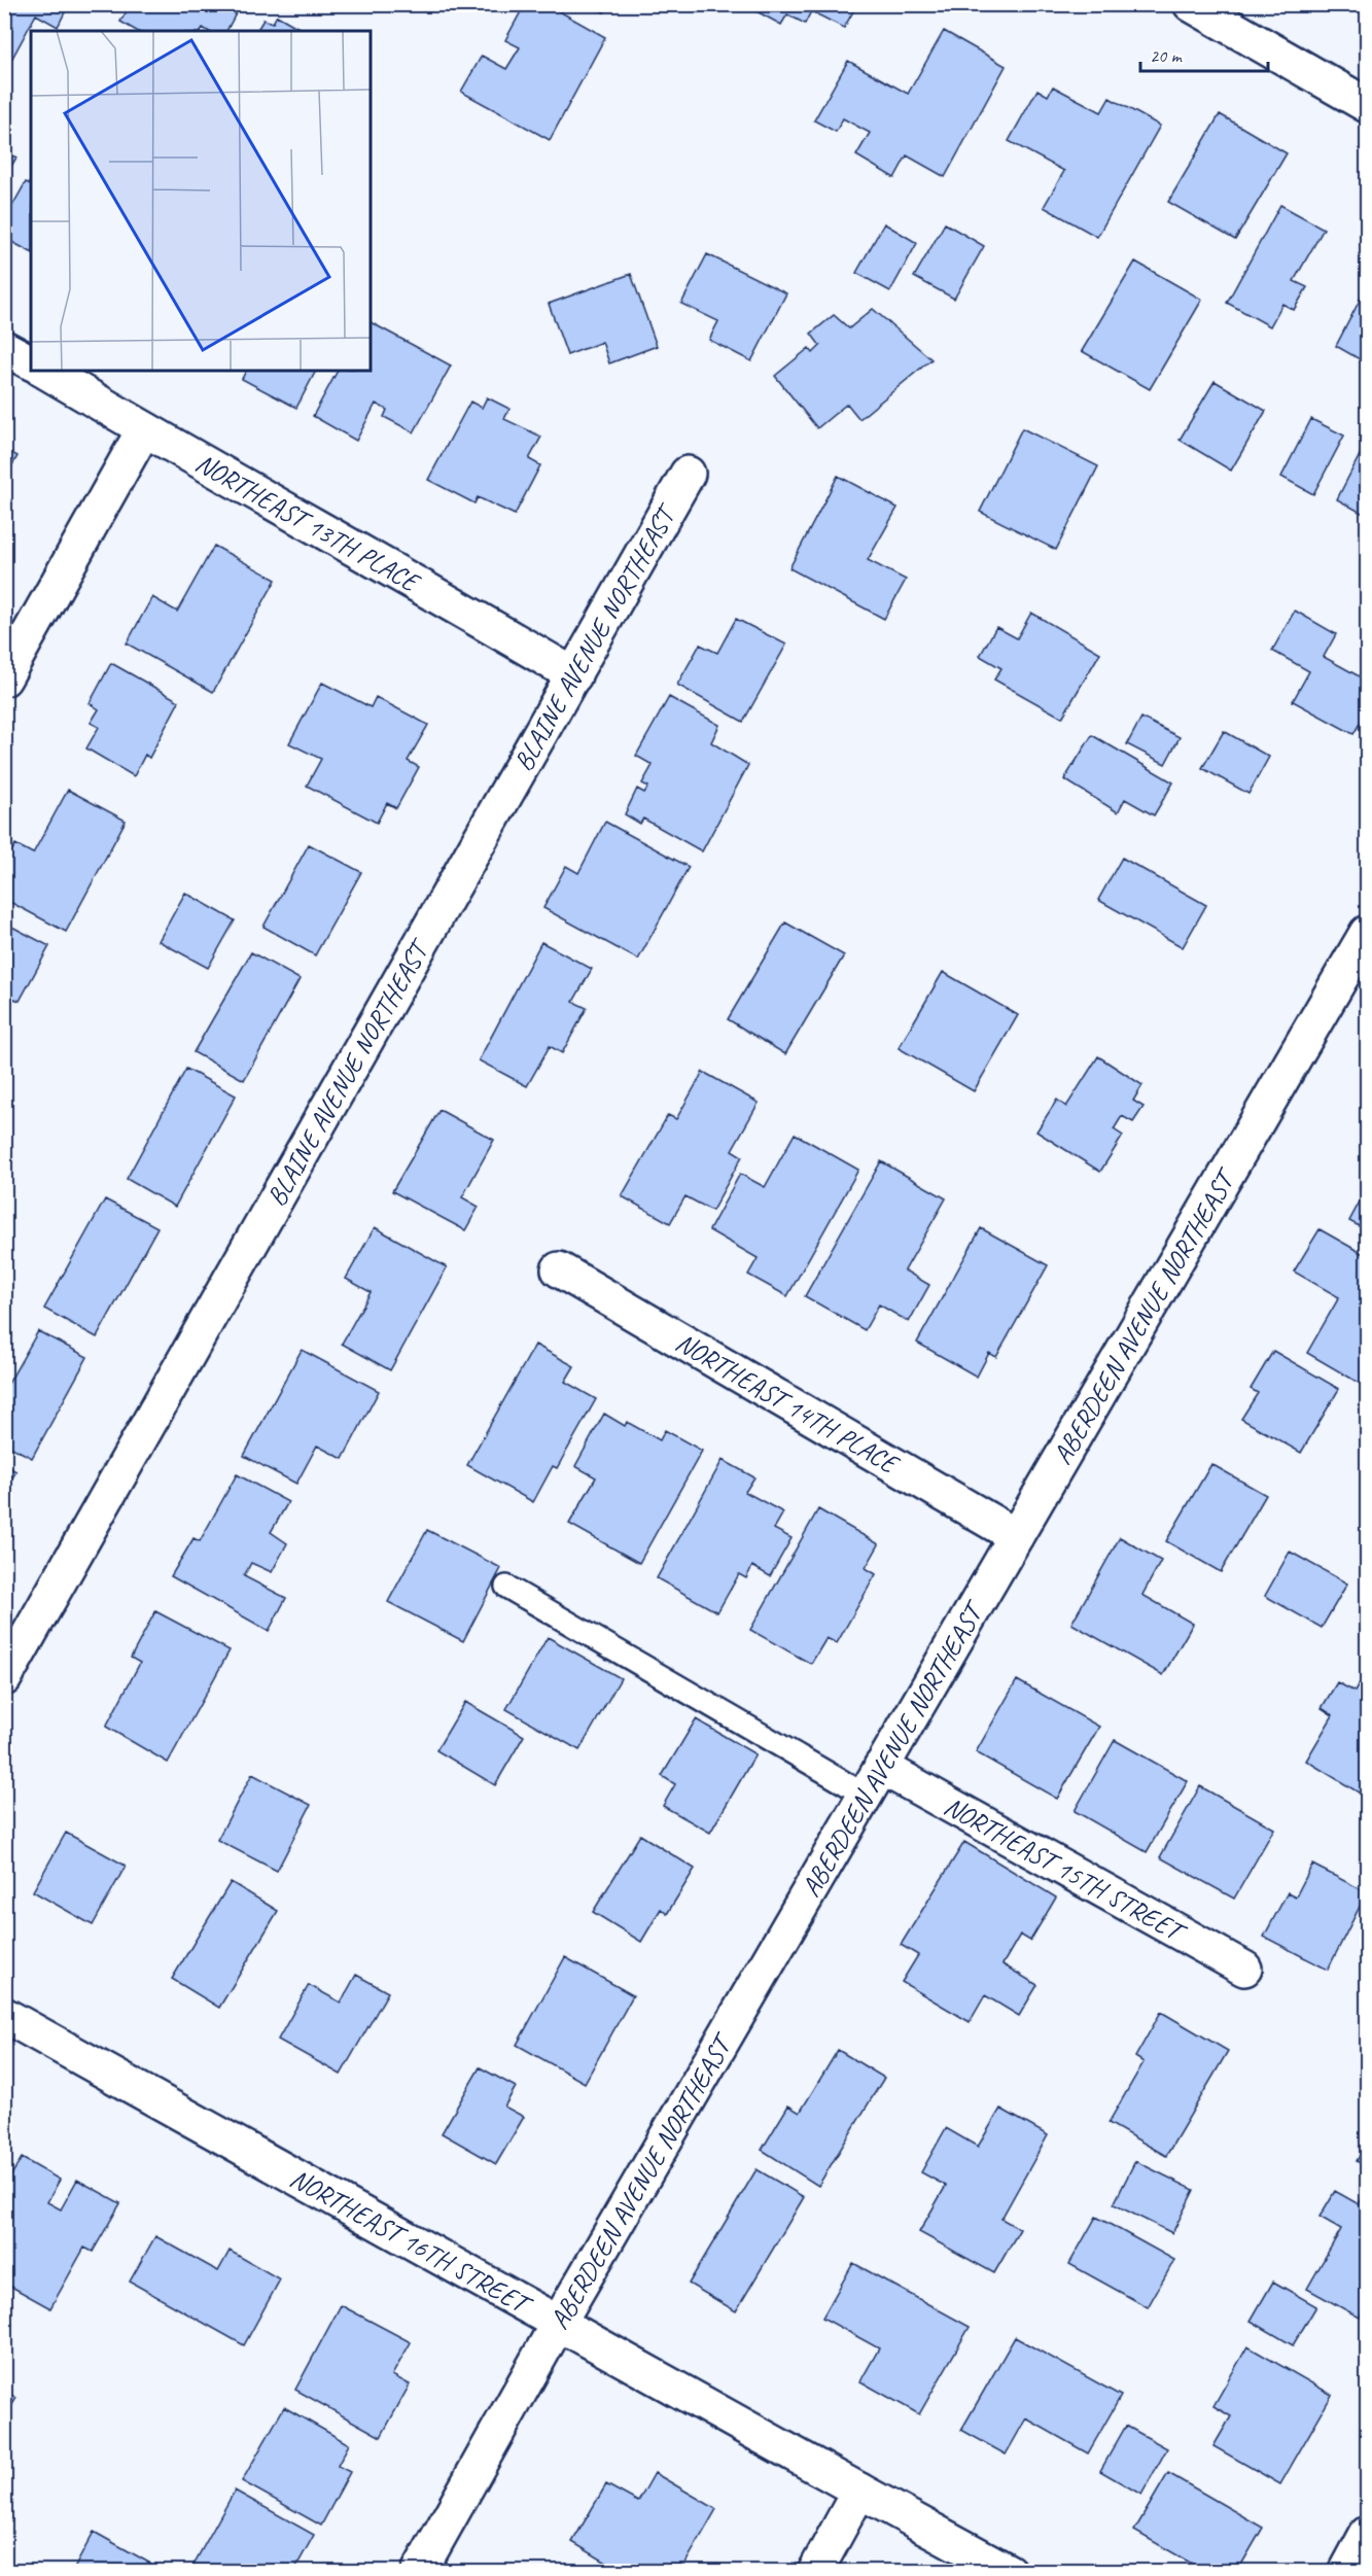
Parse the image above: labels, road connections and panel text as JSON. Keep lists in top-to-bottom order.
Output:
{
  "streets": {
    "street": [
      "NORTHEAST 13TH PLACE",
      "BLAINE AVENUE NORTHEAST",
      "ABERDEEN AVENUE NORTHEAST",
      "NORTHEAST 14TH PLACE",
      "NORTHEAST 15TH STREET",
      "NORTHEAST 16TH STREET"
    ]
  },
  "crossings": [
    ["NORTHEAST 13TH PLACE", "BLAINE AVENUE NORTHEAST"],
    ["ABERDEEN AVENUE NORTHEAST", "NORTHEAST 14TH PLACE"],
    ["ABERDEEN AVENUE NORTHEAST", "NORTHEAST 15TH STREET"],
    ["ABERDEEN AVENUE NORTHEAST", "NORTHEAST 16TH STREET"]
  ],
  "scale_bar": "20 m"
}
